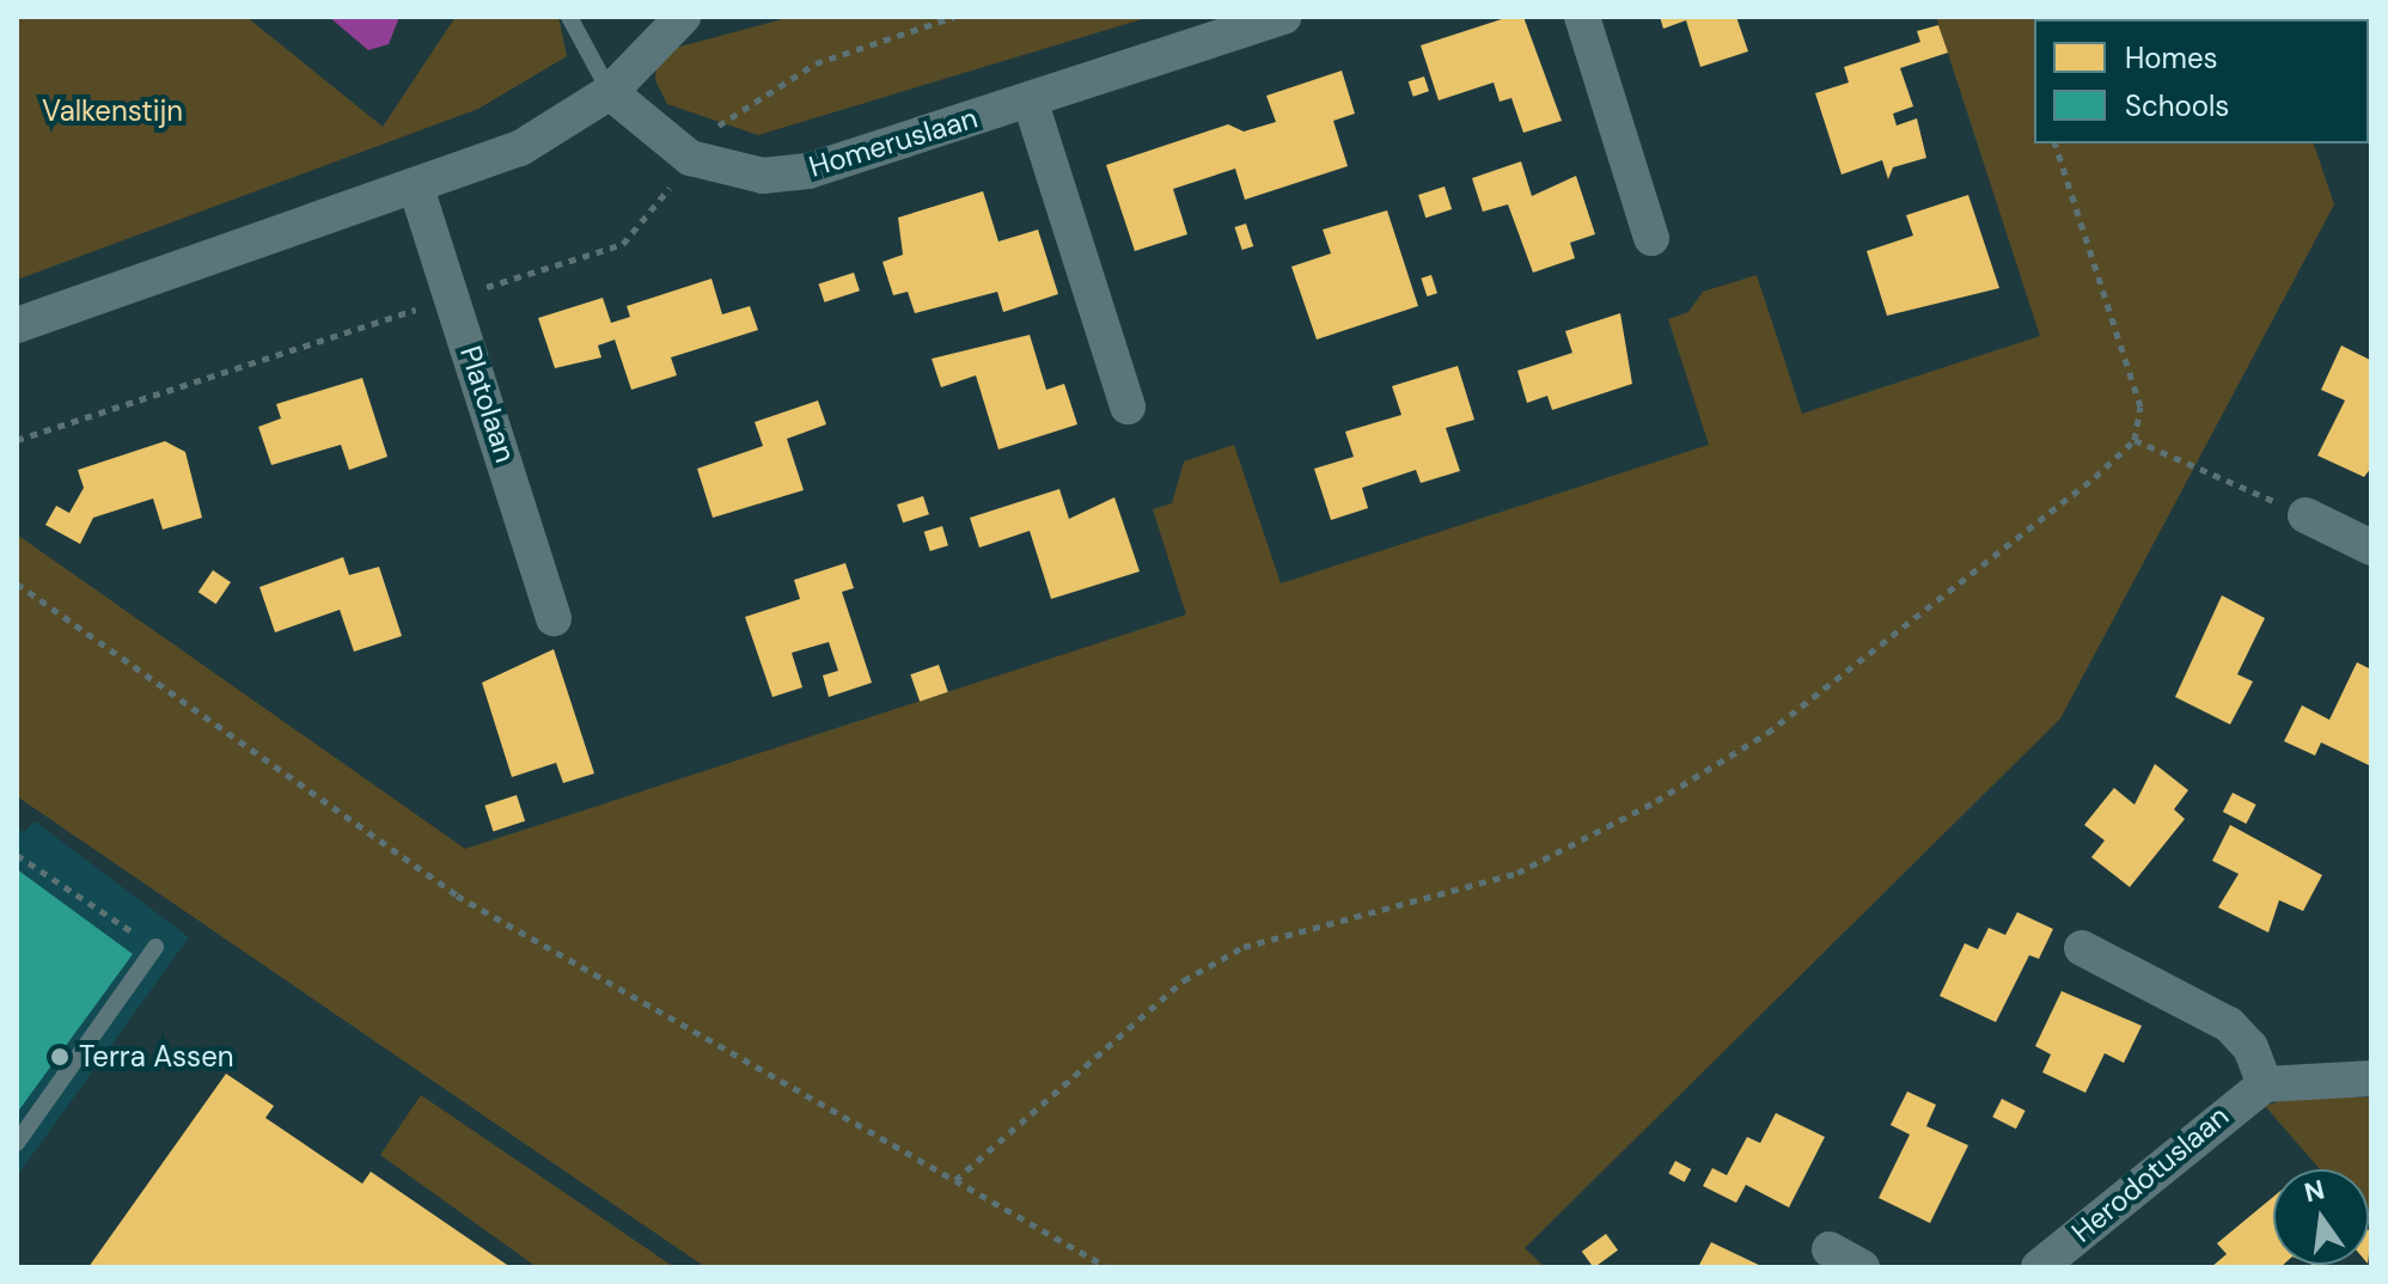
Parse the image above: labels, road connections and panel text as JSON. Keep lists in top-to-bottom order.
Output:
{
  "streets": {
    "street": ["Homeruslaan", "Platolaan", "Herodotuslaan"]
  },
  "parks": ["Valkenstijn"],
  "places": ["Terra Assen"],
  "legend": ["Homes", "Schools"],
  "north": "top"
}
